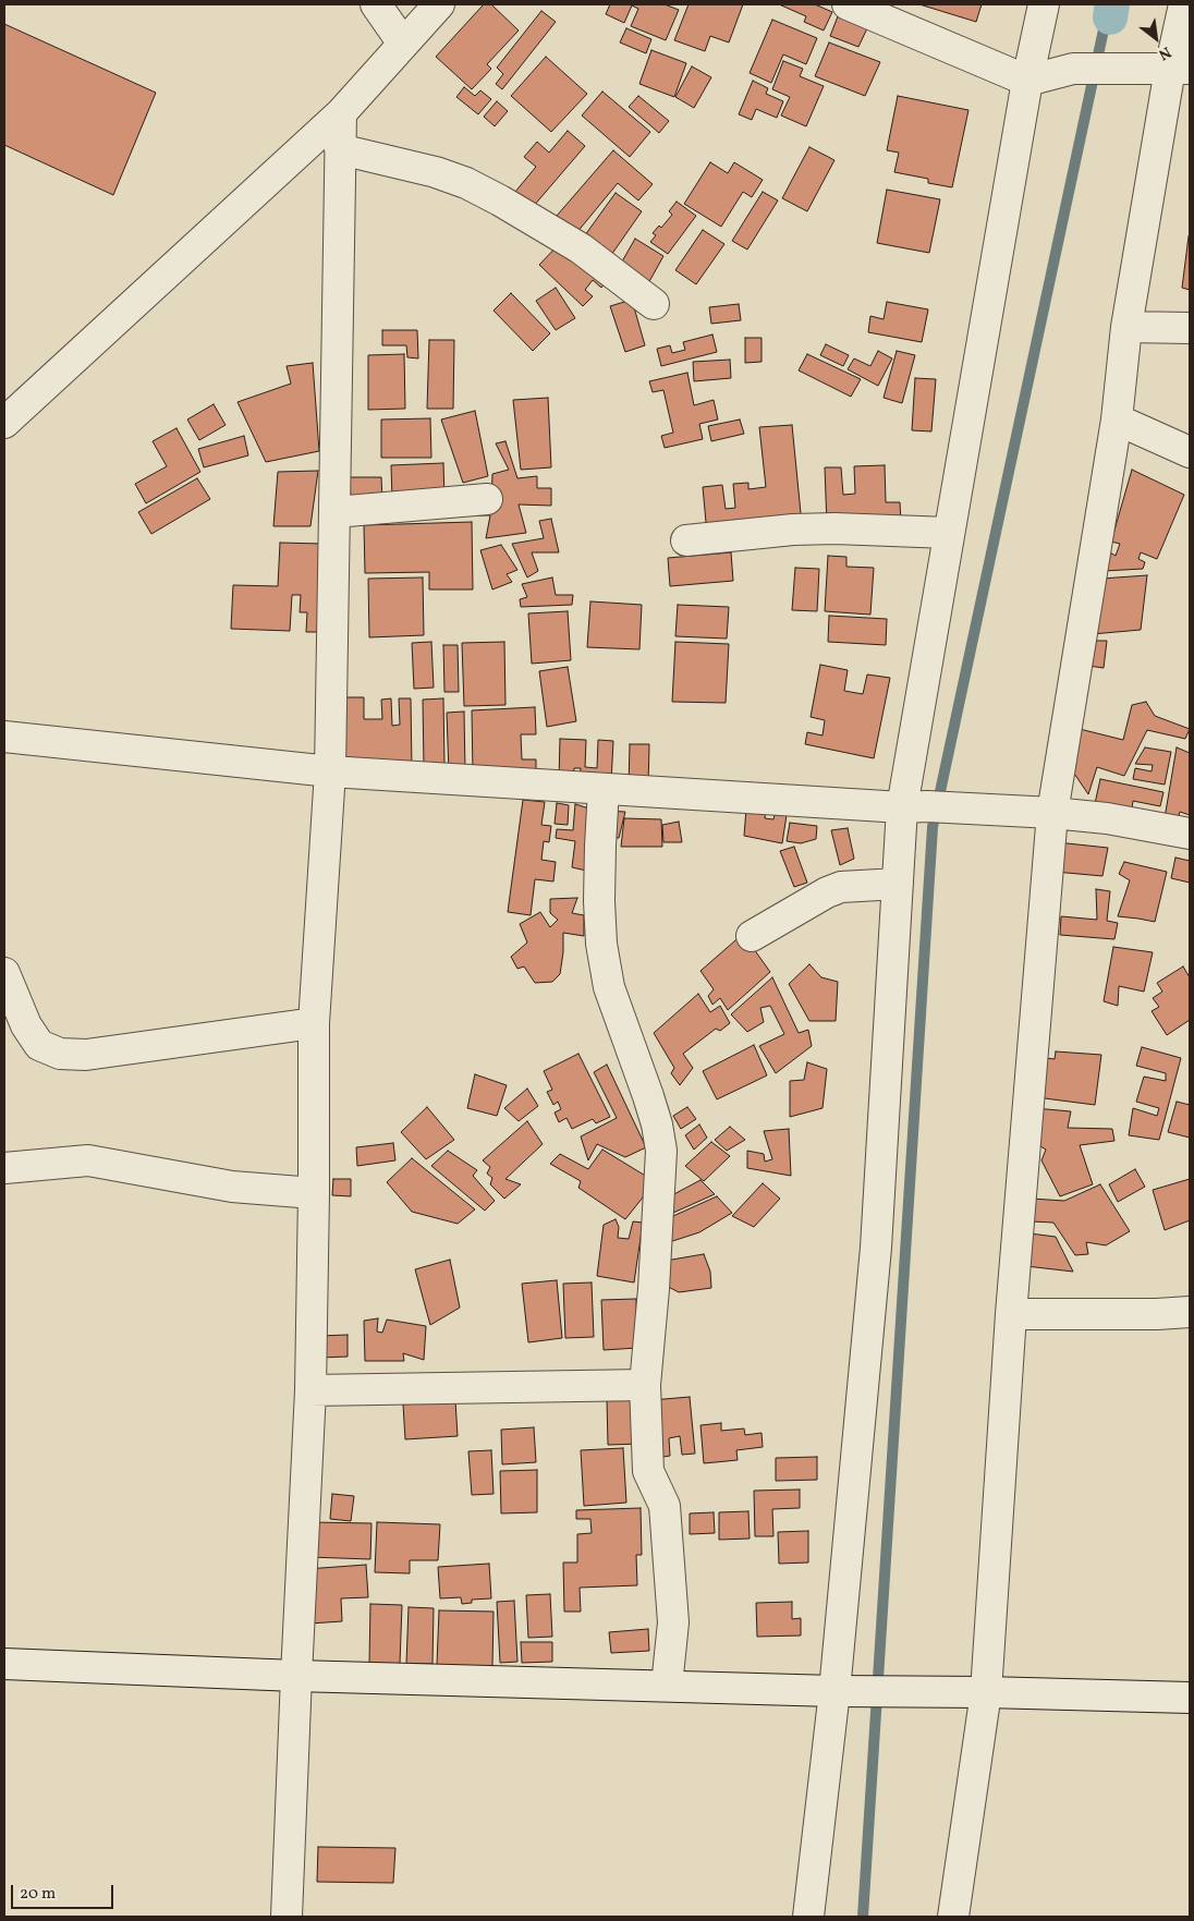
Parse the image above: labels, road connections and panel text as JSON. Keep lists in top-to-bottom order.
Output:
{
  "scale_bar": "20 m",
  "north": "bottom right"
}
